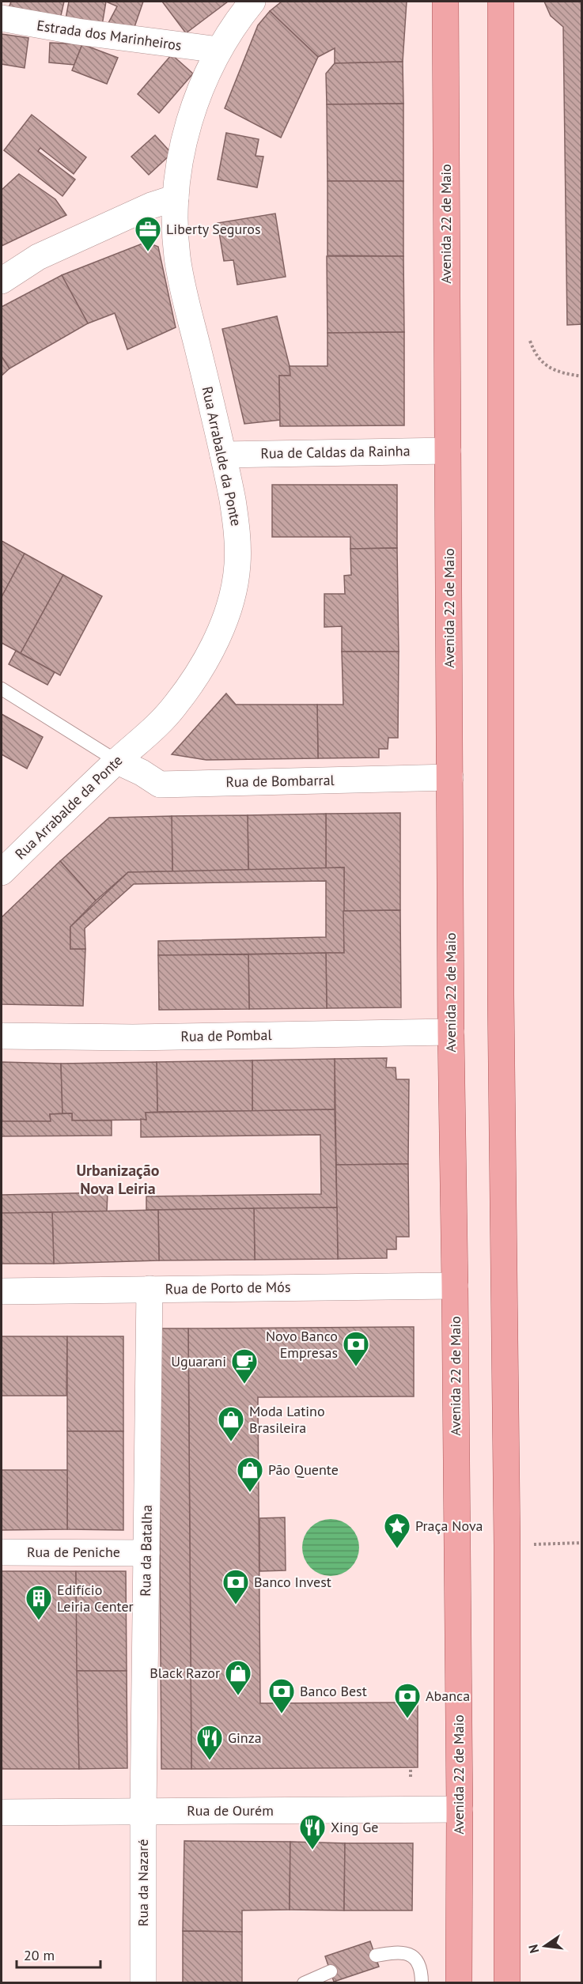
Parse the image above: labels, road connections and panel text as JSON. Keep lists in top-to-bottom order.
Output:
{
  "streets": {
    "main road": ["Avenida 22 de Maio"],
    "street": [
      "Estrada dos Marinheiros",
      "Rua de Caldas da Rainha",
      "Rua Arrabalde da Ponte",
      "Rua de Bombarral",
      "Rua de Pombal",
      "Rua de Porto de Mós",
      "Rua da Batalha",
      "Rua de Peniche",
      "Rua de Ourém",
      "Rua da Nazaré"
    ]
  },
  "crossings": [
    ["Estrada dos Marinheiros", "Rua Arrabalde da Ponte"],
    ["Avenida 22 de Maio", "Rua de Caldas da Rainha"],
    ["Avenida 22 de Maio", "Rua de Bombarral"],
    ["Avenida 22 de Maio", "Rua de Pombal"],
    ["Avenida 22 de Maio", "Rua de Porto de Mós"],
    ["Avenida 22 de Maio", "Rua de Ourém"],
    ["Rua de Caldas da Rainha", "Rua Arrabalde da Ponte"],
    ["Rua Arrabalde da Ponte", "Rua de Bombarral"],
    ["Rua de Porto de Mós", "Rua da Batalha"],
    ["Rua da Batalha", "Rua de Peniche"],
    ["Rua da Batalha", "Rua de Ourém"],
    ["Rua da Batalha", "Rua da Nazaré"],
    ["Rua de Ourém", "Rua da Nazaré"]
  ],
  "districts": ["Urbanização Nova Leiria"],
  "places": {
    "office": ["Liberty Seguros"],
    "bank": [
      "Novo Banco Empresas",
      "Banco Invest",
      "Banco Best",
      "Abanca"
    ],
    "cafe": ["Uguarani"],
    "shop": ["Moda Latino Brasileira", "Pão Quente", "Black Razor"],
    "place": ["Praça Nova"],
    "building": ["Edifício Leiria Center"],
    "restaurant": ["Ginza", "Xing Ge"]
  },
  "scale_bar": "20 m",
  "north": "left"
}
